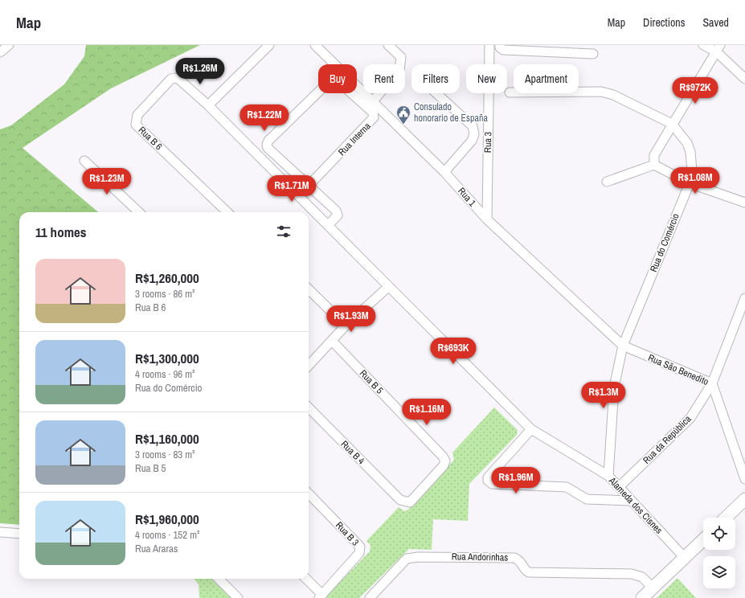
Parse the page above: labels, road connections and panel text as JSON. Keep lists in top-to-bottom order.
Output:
{
  "streets": {
    "street": [
      "Rua B 6",
      "Rua Interna",
      "Rua 3",
      "Rua 1",
      "Rua do Comércio",
      "Rua São Benedito",
      "Rua B 5",
      "Rua da República",
      "Rua B 4",
      "Alameda dos Cisnes",
      "Rua B 3",
      "Rua Andorinhas"
    ]
  },
  "crossings": [
    ["Rua B 6", "Rua Interna"],
    ["Rua B 6", "Alameda dos Cisnes"],
    ["Rua 3", "Rua 1"],
    ["Rua 1", "Rua do Comércio"],
    ["Rua 1", "Rua São Benedito"],
    ["Rua do Comércio", "Rua São Benedito"],
    ["Rua do Comércio", "Alameda dos Cisnes"],
    ["Rua São Benedito", "Rua da República"],
    ["Rua B 5", "Rua B 4"],
    ["Rua da República", "Alameda dos Cisnes"]
  ],
  "places": {
    "public building": ["Consulado honorario de España"]
  },
  "page": {
    "header": "Map",
    "nav": ["Map", "Directions", "Saved"],
    "price": [
      "R$1.26M",
      "R$972K",
      "R$1.22M",
      "R$1.08M",
      "R$1.23M",
      "R$1.71M",
      "R$1.93M",
      "R$693K",
      "R$1.3M",
      "R$1.16M",
      "R$1.96M"
    ],
    "chip": [
      "Buy",
      "Rent",
      "Filters",
      "New",
      "Apartment"
    ],
    "heading": "11 homes",
    "list": [
      {
        "name": "R$1,260,000",
        "note": "3 rooms · 86 m² · Rua B 6"
      },
      {
        "name": "R$1,300,000",
        "note": "4 rooms · 96 m² · Rua do Comércio"
      },
      {
        "name": "R$1,160,000",
        "note": "3 rooms · 83 m² · Rua B 5"
      },
      {
        "name": "R$1,960,000",
        "note": "4 rooms · 152 m² · Rua Araras"
      }
    ]
  }
}
